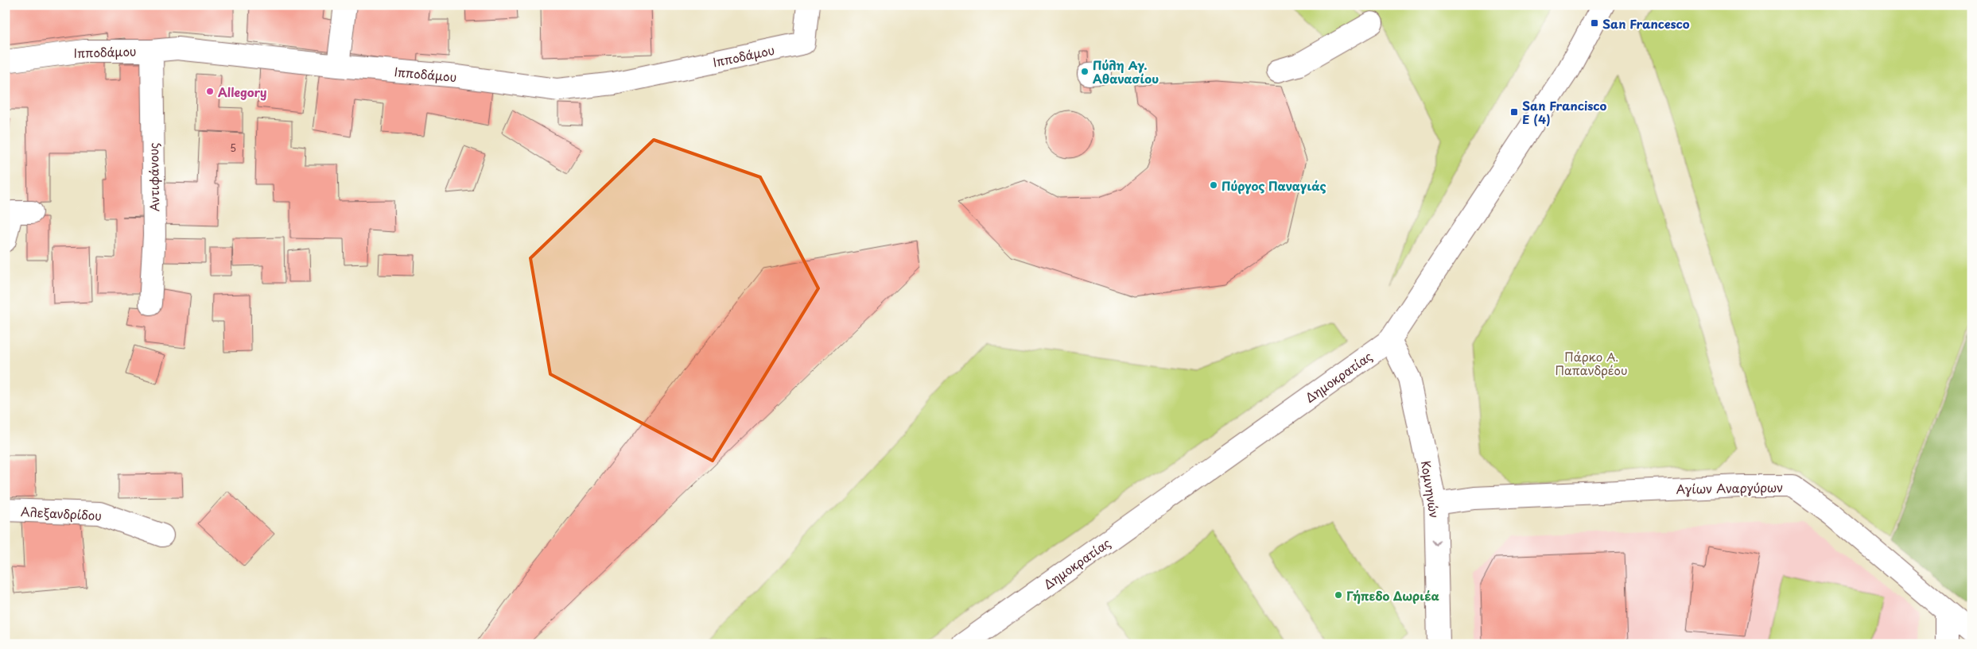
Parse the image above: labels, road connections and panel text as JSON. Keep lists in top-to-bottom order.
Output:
{
  "streets": {
    "street": [
      "Ιπποδάμου",
      "Αντιφάνους",
      "Δημοκρατίας",
      "Αγίων Αναργύρων",
      "Κομνηνών",
      "Αλεξανδρίδου"
    ]
  },
  "crossings": [
    ["Ιπποδάμου", "Αντιφάνους"],
    ["Δημοκρατίας", "Κομνηνών"],
    ["Αγίων Αναργύρων", "Κομνηνών"]
  ],
  "one_way": ["Κομνηνών"],
  "parks": ["Πάρκο Α. Παπανδρέου"],
  "places": {
    "transit": ["San Francesco", "San Francisco E (4)"],
    "other": [
      "Πύλη Αγ. Αθανασίου",
      "Allegory",
      "Πύργος Παναγιάς",
      "Γήπεδο Δωριέα"
    ]
  },
  "house_numbers": ["5"]
}
